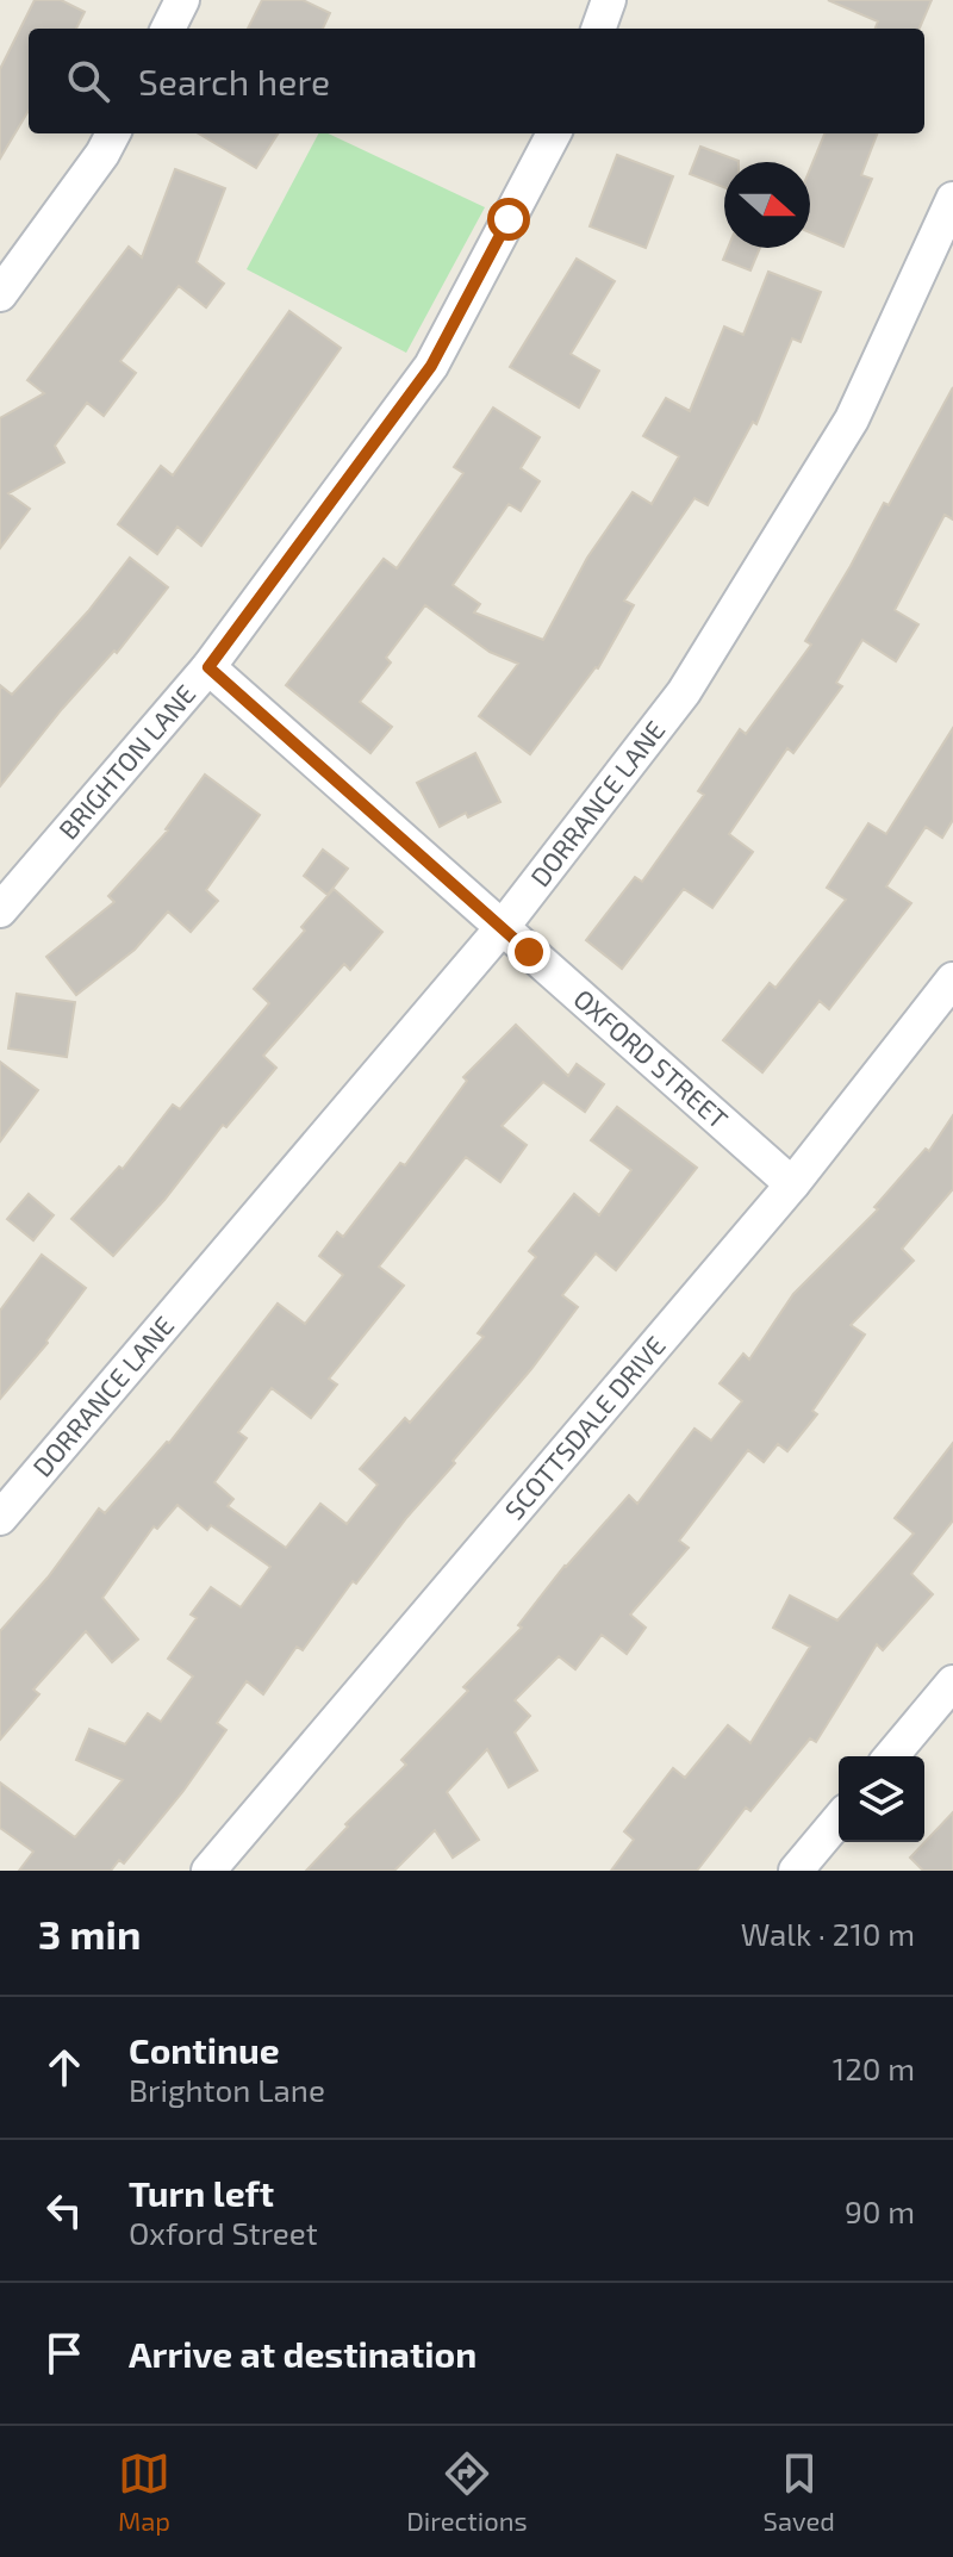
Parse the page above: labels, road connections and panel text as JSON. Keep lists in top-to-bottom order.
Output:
{
  "streets": {
    "street": [
      "BRIGHTON LANE",
      "DORRANCE LANE",
      "OXFORD STREET",
      "SCOTTSDALE DRIVE"
    ]
  },
  "crossings": [
    ["BRIGHTON LANE", "OXFORD STREET"],
    ["DORRANCE LANE", "OXFORD STREET"],
    ["OXFORD STREET", "SCOTTSDALE DRIVE"]
  ],
  "north": "right",
  "page": {
    "search": "Search here",
    "heading": ["3 min", "Walk · 210 m"],
    "list": [
      ["Continue", "Brighton Lane", "120 m"],
      ["Turn left", "Oxford Street", "90 m"],
      "Arrive at destination"
    ],
    "nav": ["Map", "Directions", "Saved"]
  }
}
